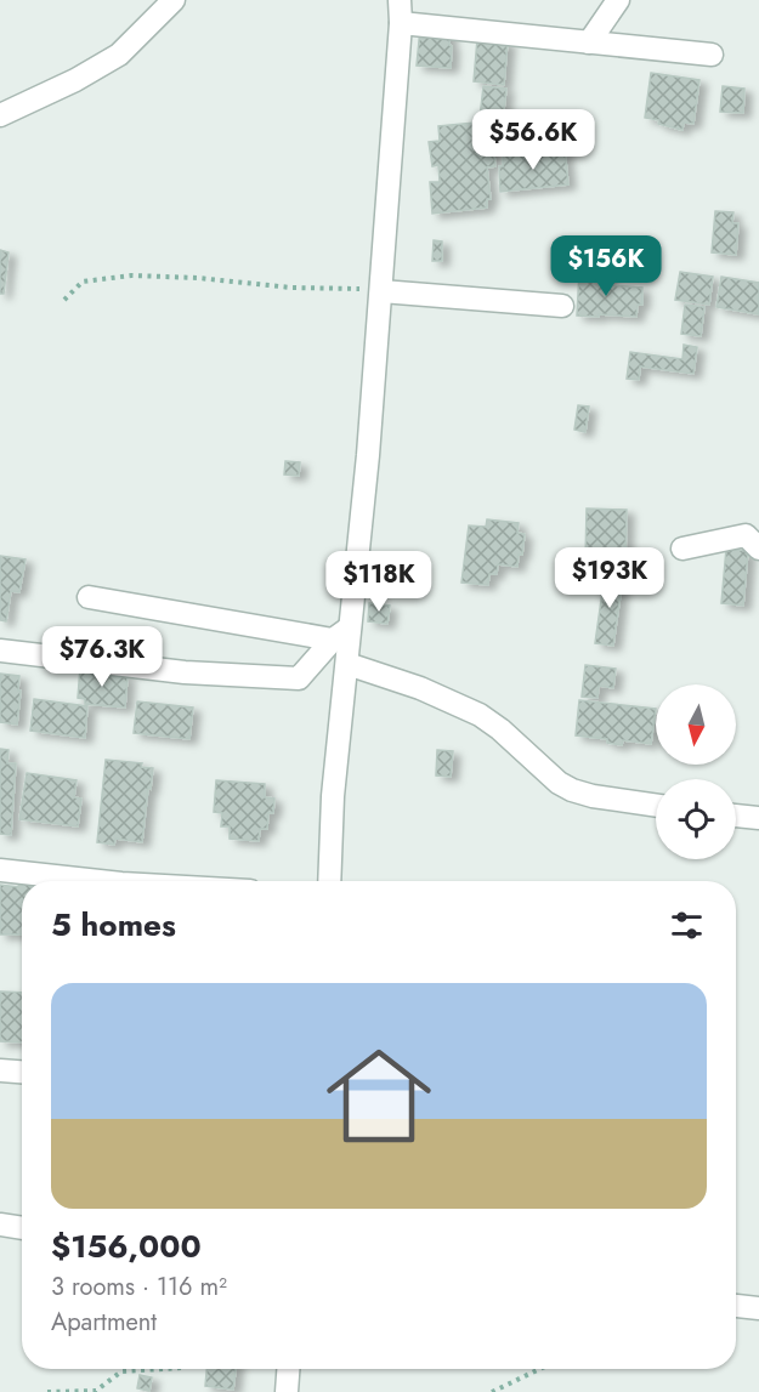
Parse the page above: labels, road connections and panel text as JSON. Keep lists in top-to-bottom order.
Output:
{
  "north": "bottom",
  "page": {
    "price": [
      "$56.6K",
      "$156K",
      "$193K",
      "$118K",
      "$76.3K"
    ],
    "heading": "5 homes",
    "list": [
      {
        "name": "$156,000",
        "note": "3 rooms · 116 m² · Apartment"
      }
    ]
  }
}
